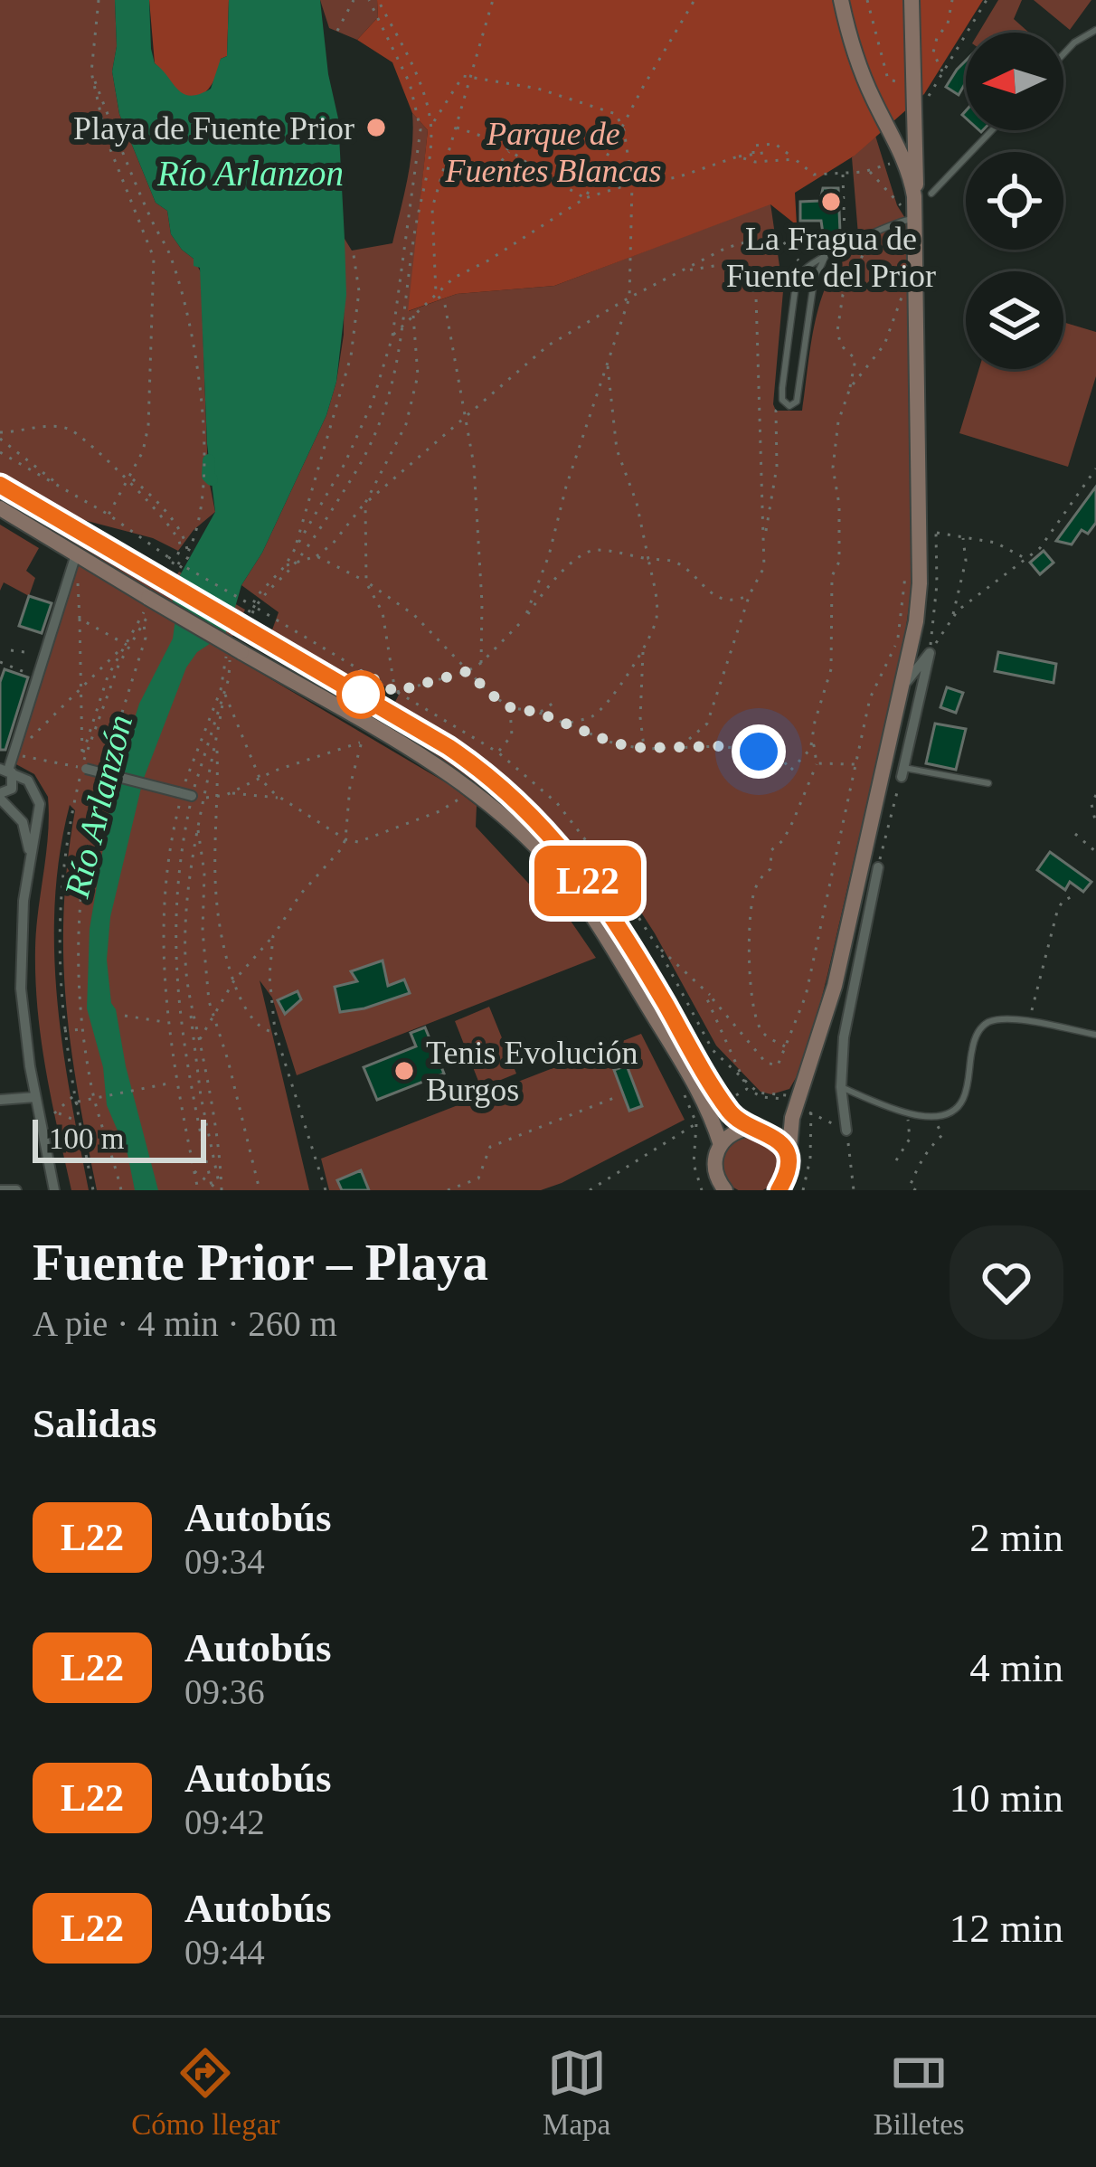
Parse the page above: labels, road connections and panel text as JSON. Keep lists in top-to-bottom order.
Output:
{
  "water": ["Río Arlanzon", "Río Arlanzón"],
  "parks": ["Parque de Fuentes Blancas"],
  "places": ["Playa de Fuente Prior", "La Fragua de Fuente del Prior", "Tenis Evolución Burgos"],
  "lines": ["bus line L22"],
  "scale_bar": "100 m",
  "north": "left",
  "page": {
    "on_map": "L22",
    "scale": "100 m",
    "heading": [
      ["Fuente Prior – Playa", "A pie · 4 min · 260 m"],
      "Salidas"
    ],
    "list": [
      {
        "mark": "L22",
        "name": "Autobús",
        "note": "09:34",
        "value": "2 min"
      },
      {
        "mark": "L22",
        "name": "Autobús",
        "note": "09:36",
        "value": "4 min"
      },
      {
        "mark": "L22",
        "name": "Autobús",
        "note": "09:42",
        "value": "10 min"
      },
      {
        "mark": "L22",
        "name": "Autobús",
        "note": "09:44",
        "value": "12 min"
      }
    ],
    "tabs": ["Cómo llegar", "Mapa", "Billetes"]
  }
}
